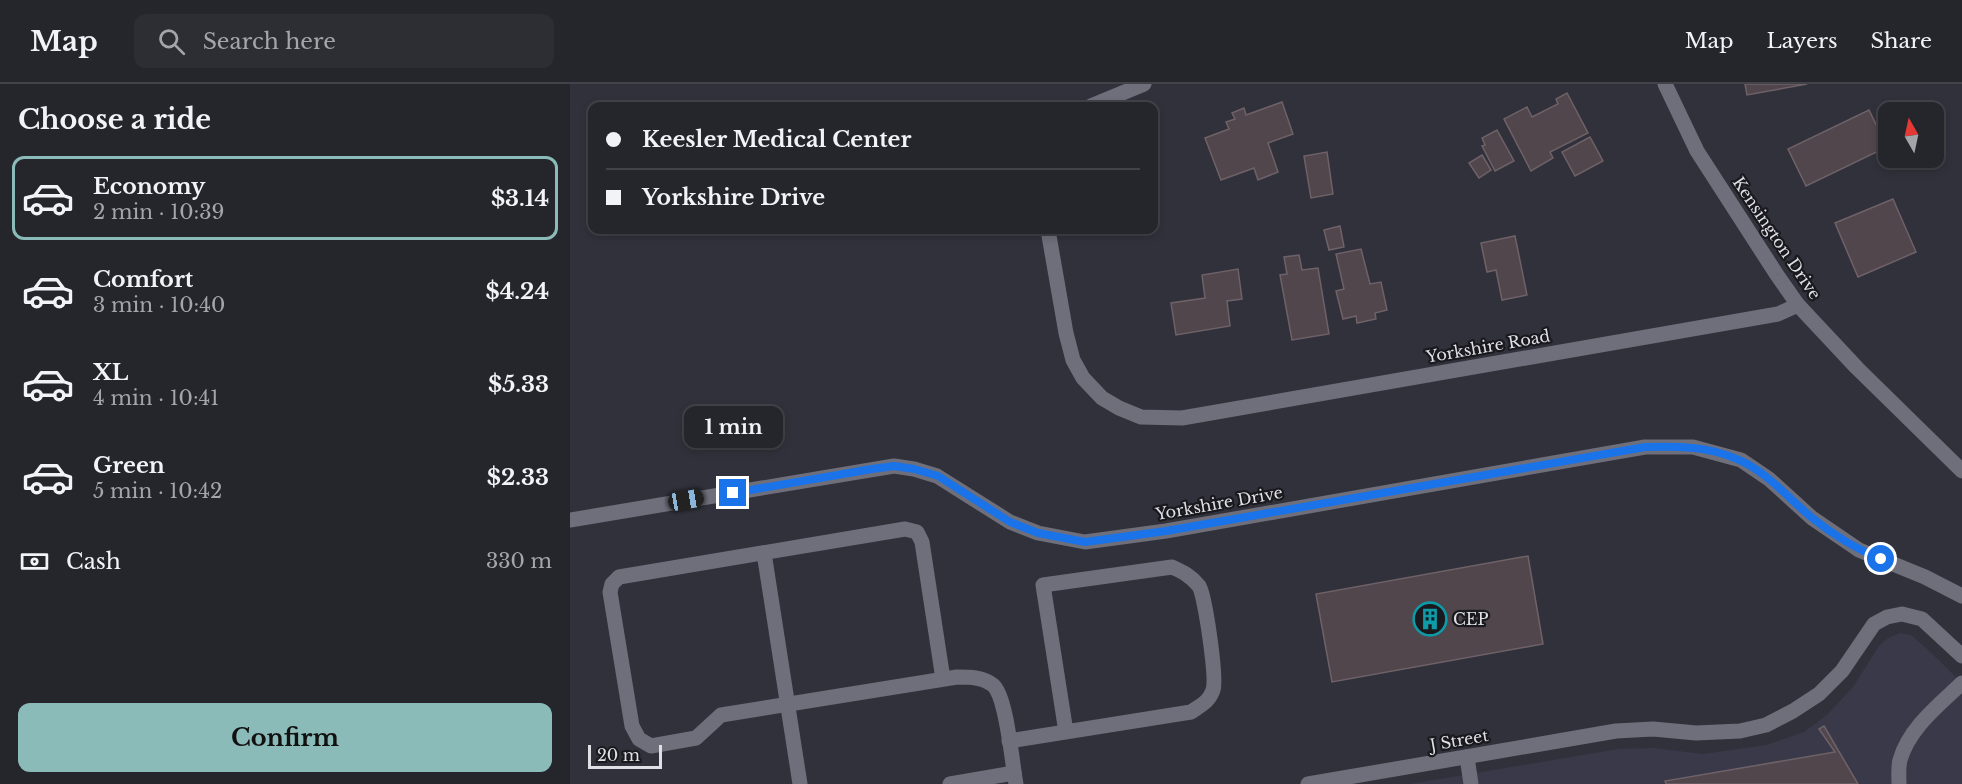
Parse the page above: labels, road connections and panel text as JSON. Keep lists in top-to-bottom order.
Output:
{
  "streets": {
    "street": [
      "Kensington Drive",
      "Yorkshire Road",
      "Yorkshire Drive",
      "J Street"
    ]
  },
  "crossings": [
    ["Kensington Drive", "Yorkshire Road"]
  ],
  "places": {
    "building": ["CEP"]
  },
  "scale_bar": "20 m",
  "north": "top",
  "page": {
    "header": "Map",
    "search": "Search here",
    "nav": ["Map", "Layers", "Share"],
    "heading": "Choose a ride",
    "banner": ["Keesler Medical Center", "Yorkshire Drive"],
    "list": [
      {
        "name": "Economy",
        "note": "2 min · 10:39",
        "value": "$3.14"
      },
      {
        "name": "Comfort",
        "note": "3 min · 10:40",
        "value": "$4.24"
      },
      {
        "name": "XL",
        "note": "4 min · 10:41",
        "value": "$5.33"
      },
      {
        "name": "Green",
        "note": "5 min · 10:42",
        "value": "$2.33"
      }
    ],
    "bubble": "1 min",
    "pay": ["Cash", "330 m"],
    "buttons": "Confirm",
    "scale": "20 m"
  }
}
